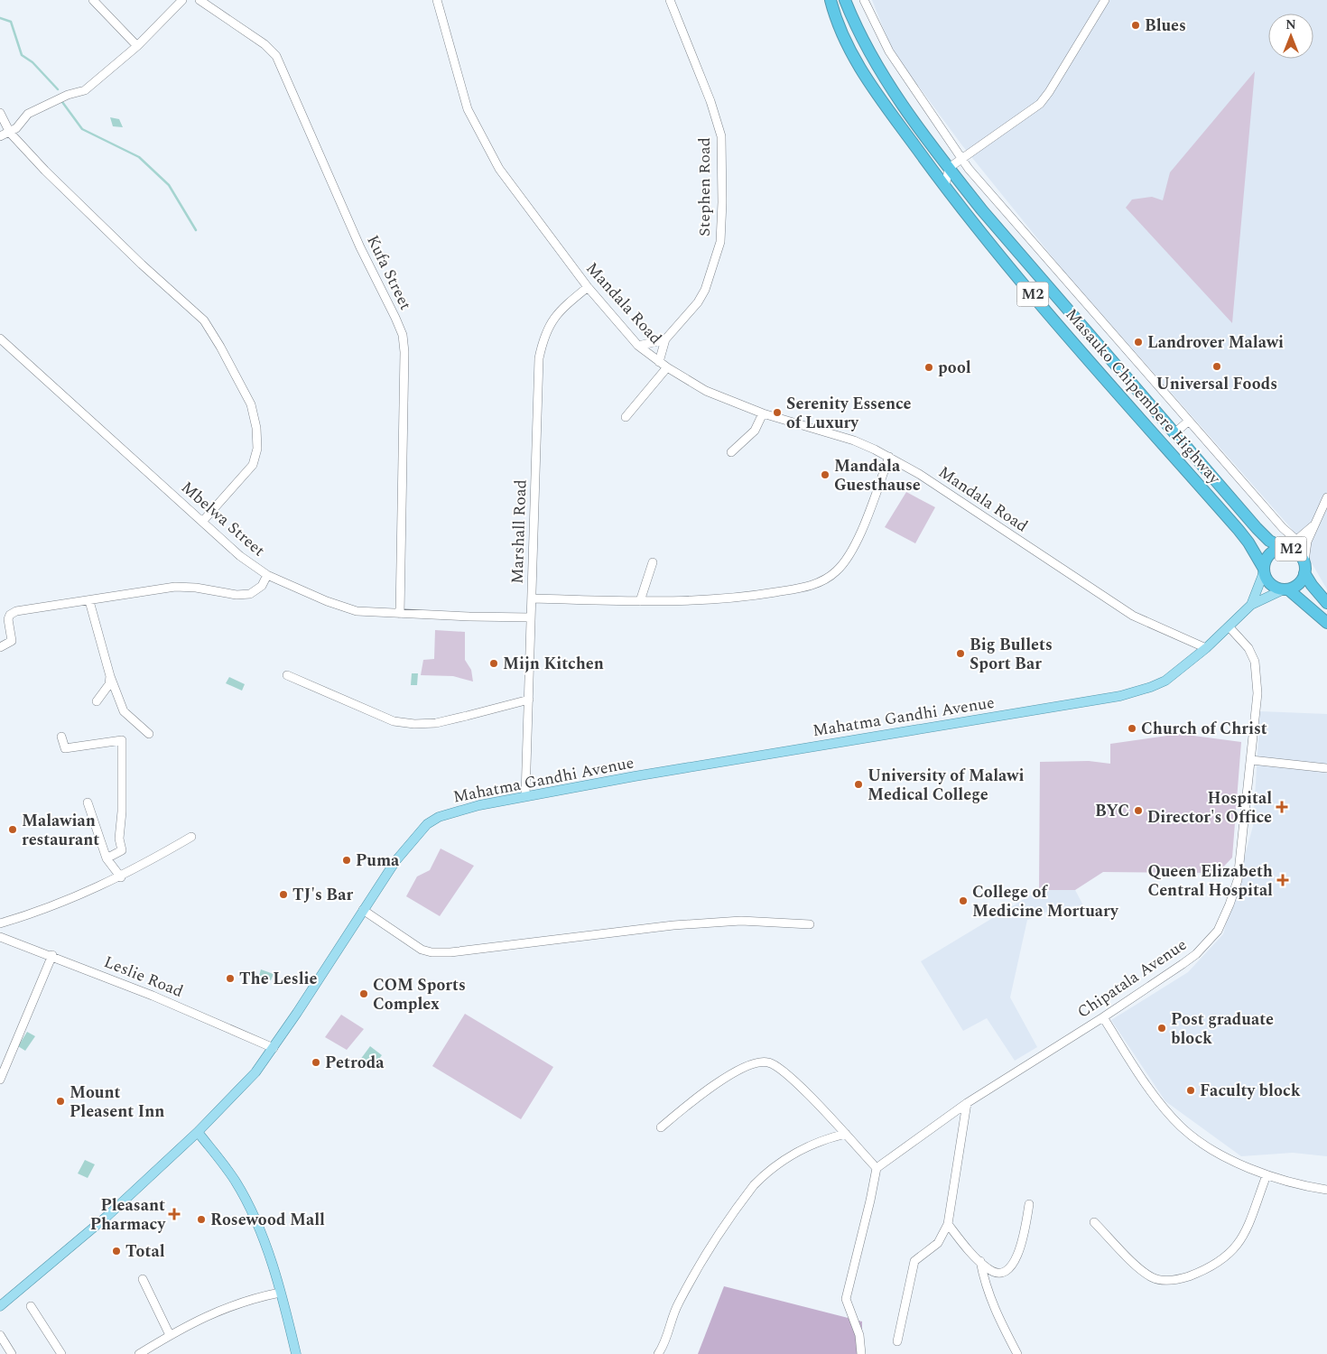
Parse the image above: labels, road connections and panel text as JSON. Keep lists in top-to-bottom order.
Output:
{
  "streets": {
    "highway": ["M2", "Masauko Chipembere Highway"],
    "main road": ["Mahatma Gandhi Avenue"],
    "street": [
      "Stephen Road",
      "Kufa Street",
      "Mandala Road",
      "Mbelwa Street",
      "Marshall Road",
      "Leslie Road",
      "Chipatala Avenue"
    ]
  },
  "crossings": [
    ["Stephen Road", "Mandala Road"],
    ["Kufa Street", "Mbelwa Street"],
    ["M2", "Masauko Chipembere Highway"],
    ["M2", "Mahatma Gandhi Avenue"],
    ["Mandala Road", "Marshall Road"],
    ["Mandala Road", "Mahatma Gandhi Avenue"],
    ["Masauko Chipembere Highway", "Mahatma Gandhi Avenue"],
    ["Mbelwa Street", "Marshall Road"],
    ["Marshall Road", "Mahatma Gandhi Avenue"],
    ["Mahatma Gandhi Avenue", "Leslie Road"],
    ["Mahatma Gandhi Avenue", "Chipatala Avenue"]
  ],
  "places": {
    "other": [
      "Blues",
      "Landrover Malawi",
      "Universal Foods",
      "pool",
      "Serenity Essence of Luxury",
      "Mandala Guesthause",
      "Big Bullets Sport Bar",
      "Mijn Kitchen",
      "Church of Christ",
      "University of Malawi Medical College",
      "BYC",
      "Malawian restaurant",
      "Puma",
      "TJ's Bar",
      "College of Medicine Mortuary",
      "The Leslie",
      "COM Sports Complex",
      "Post graduate block",
      "Petroda",
      "Faculty block",
      "Mount Pleasent Inn",
      "Rosewood Mall",
      "Total"
    ],
    "health": ["Hospital Director's Office", "Queen Elizabeth Central Hospital", "Pleasant Pharmacy"]
  },
  "north": "top"
}
